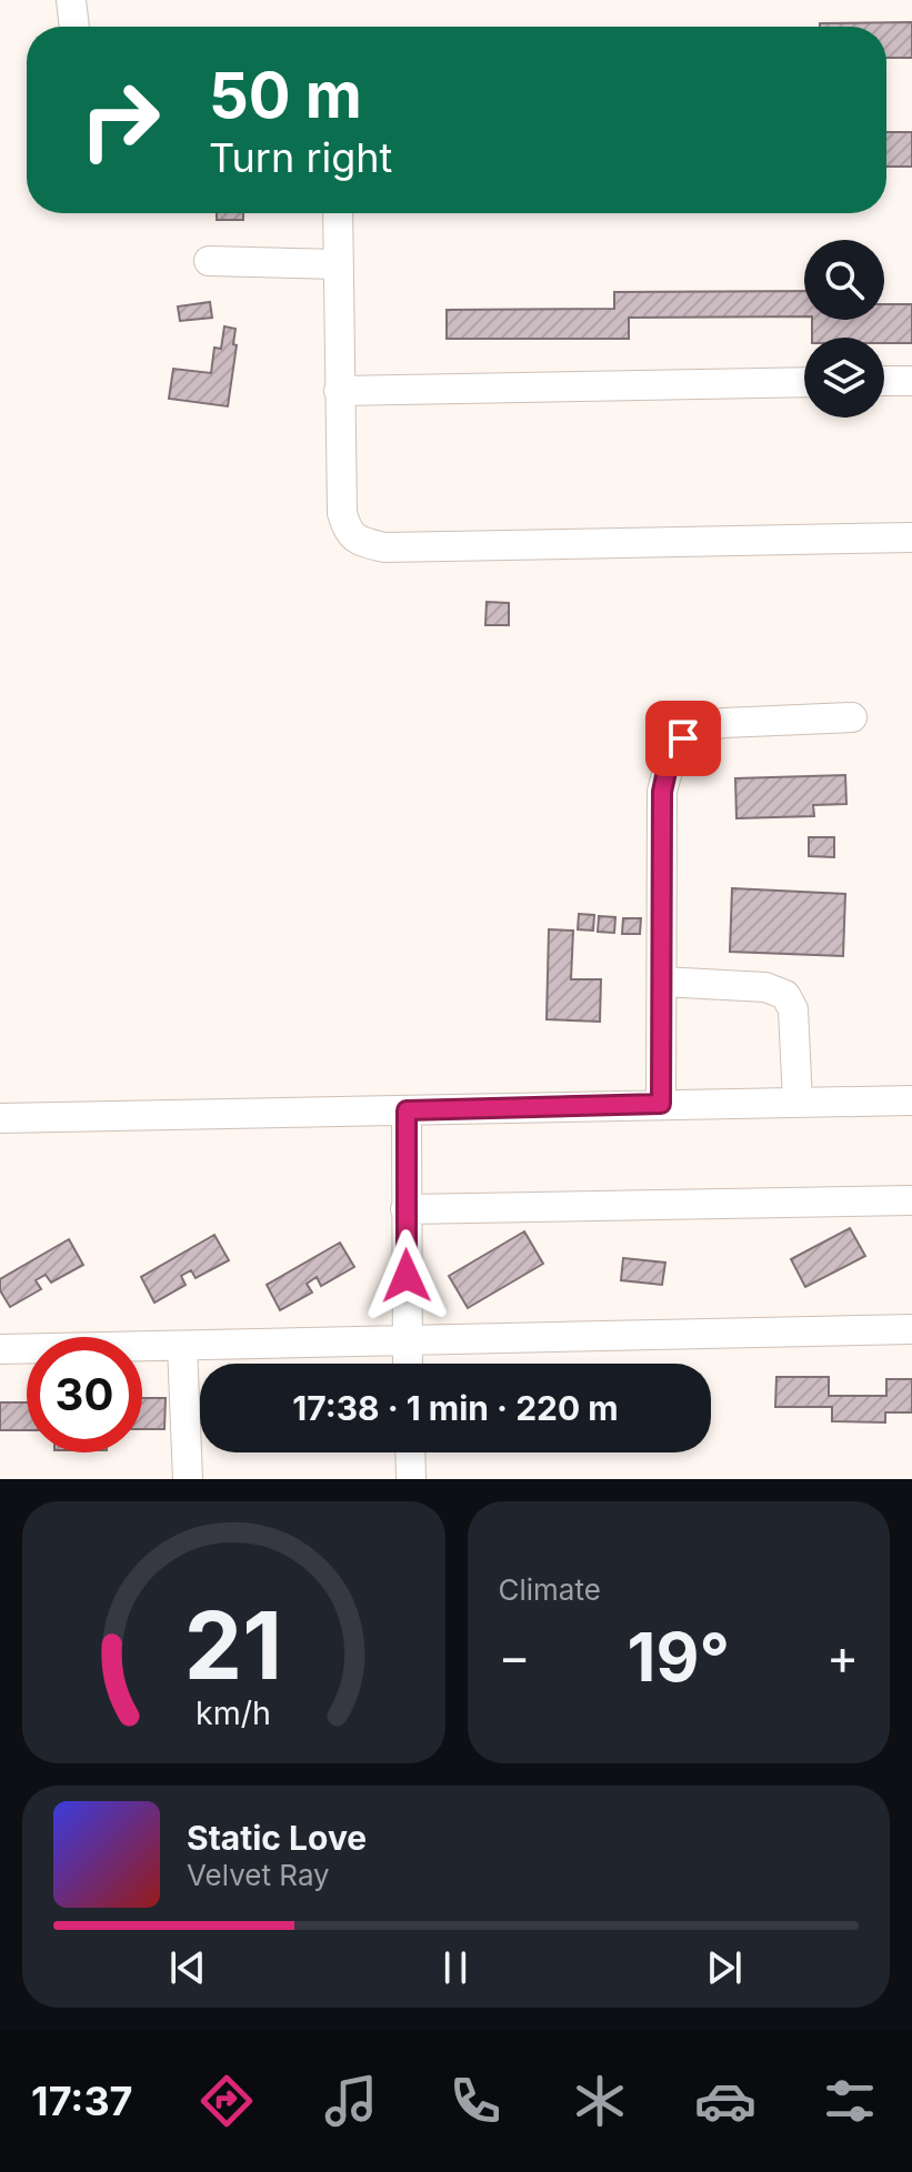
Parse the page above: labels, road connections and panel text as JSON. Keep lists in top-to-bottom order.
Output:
{
  "page": {
    "turn": ["50 m", "Turn right"],
    "limit": "30",
    "trip": "17:38 · 1 min · 220 m",
    "tile": "Climate",
    "heat": ["−", "19°", "+"],
    "song": ["Static Love", "Velvet Ray"],
    "tabs": "17:37",
    "gauge": ["21", "km/h"]
  }
}
